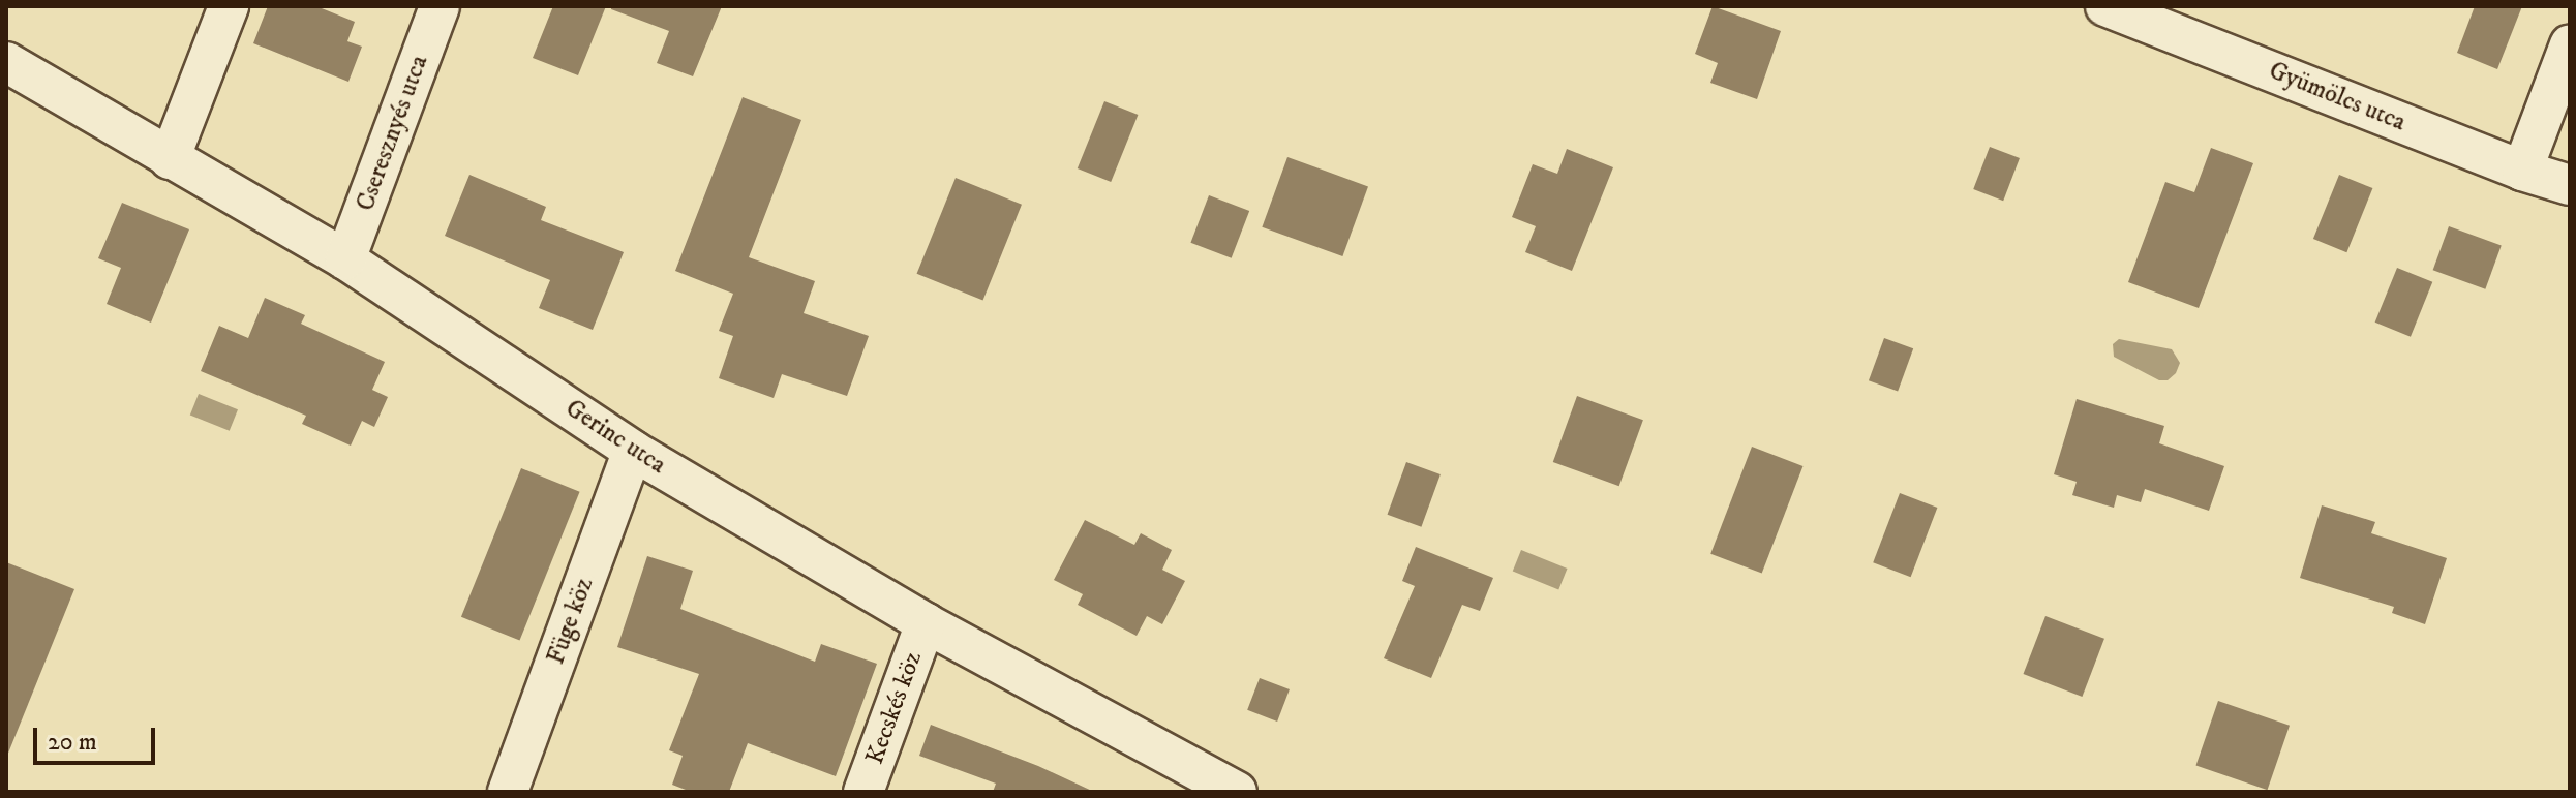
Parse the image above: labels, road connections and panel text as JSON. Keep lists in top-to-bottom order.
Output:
{
  "streets": {
    "street": [
      "Gyümölcs utca",
      "Cseresznyés utca",
      "Gerinc utca",
      "Füge köz",
      "Kecskés köz"
    ]
  },
  "crossings": [
    ["Cseresznyés utca", "Gerinc utca"],
    ["Gerinc utca", "Füge köz"],
    ["Gerinc utca", "Kecskés köz"]
  ],
  "scale_bar": "20 m"
}
